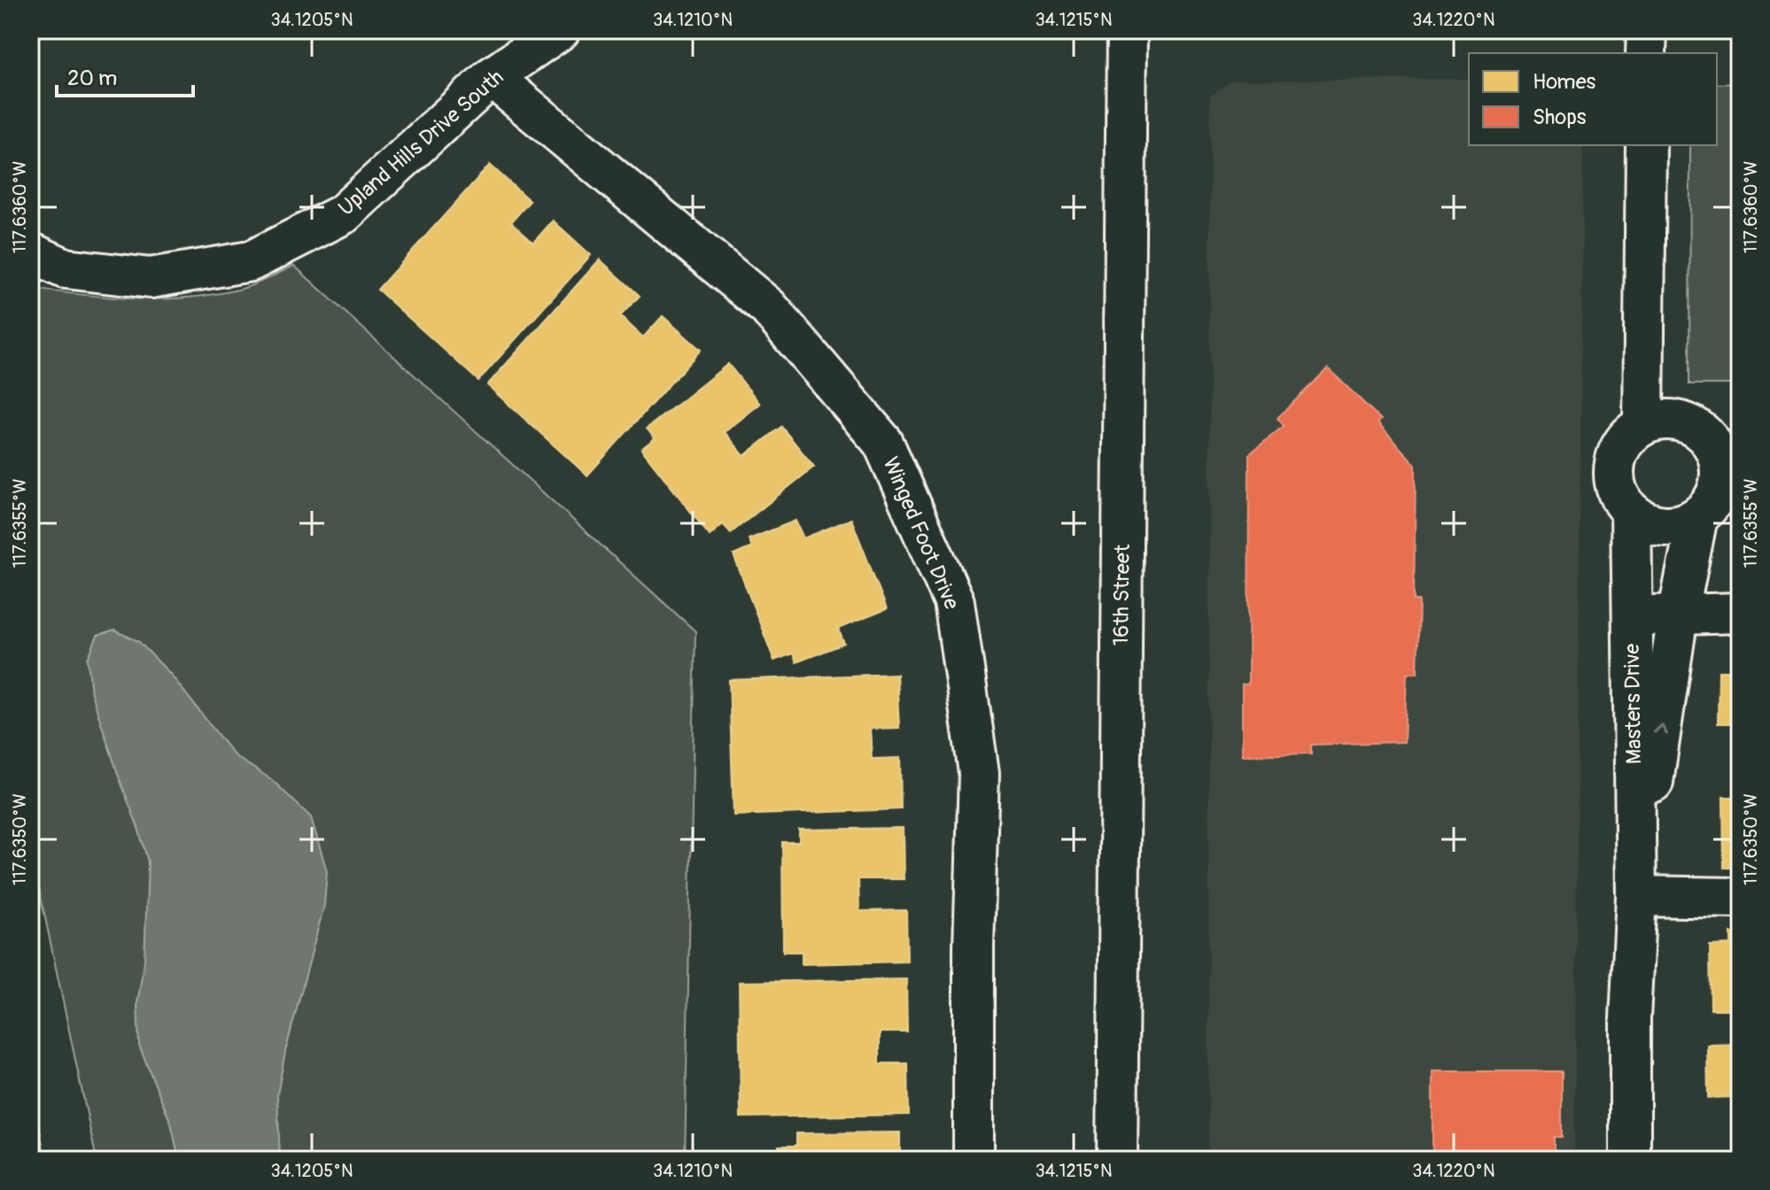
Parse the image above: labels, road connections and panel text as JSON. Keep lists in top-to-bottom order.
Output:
{
  "streets": {
    "street": [
      "Upland Hills Drive South",
      "Winged Foot Drive",
      "16th Street",
      "Masters Drive"
    ]
  },
  "crossings": [
    ["Upland Hills Drive South", "Winged Foot Drive"]
  ],
  "legend": ["Homes", "Shops"],
  "scale_bar": "20 m",
  "coordinates": [
    "34.1205°N",
    "34.1210°N",
    "34.1215°N",
    "34.1220°N",
    "117.6360°W",
    "117.6355°W",
    "117.6350°W"
  ]
}
